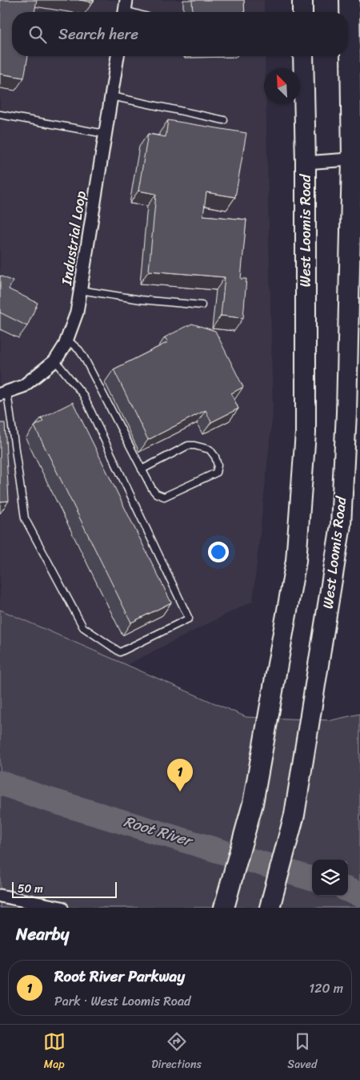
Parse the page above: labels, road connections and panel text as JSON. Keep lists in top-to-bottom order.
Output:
{
  "streets": {
    "main road": ["West Loomis Road"],
    "street": ["Industrial Loop"]
  },
  "water": ["Root River"],
  "scale_bar": "50 m",
  "north": "top left",
  "page": {
    "search": "Search here",
    "pins": "1",
    "scale": "50 m",
    "heading": "Nearby",
    "list": [
      {
        "mark": "1",
        "name": "Root River Parkway",
        "note": "Park · West Loomis Road",
        "value": "120 m"
      }
    ],
    "nav": ["Map", "Directions", "Saved"]
  }
}
